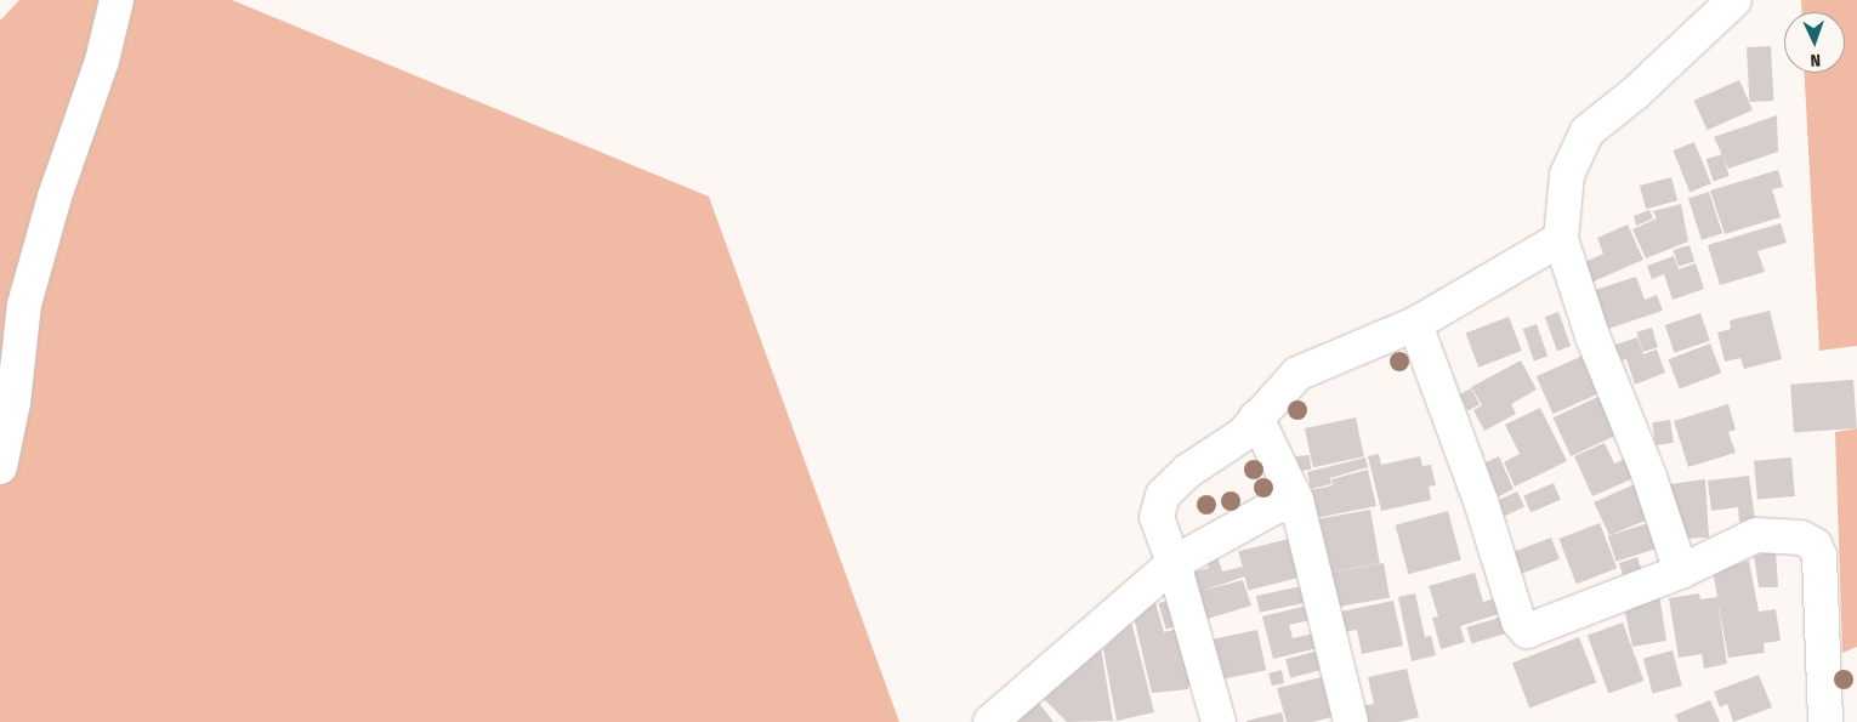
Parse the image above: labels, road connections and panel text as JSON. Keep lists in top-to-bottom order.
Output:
{
  "north": "bottom"
}
